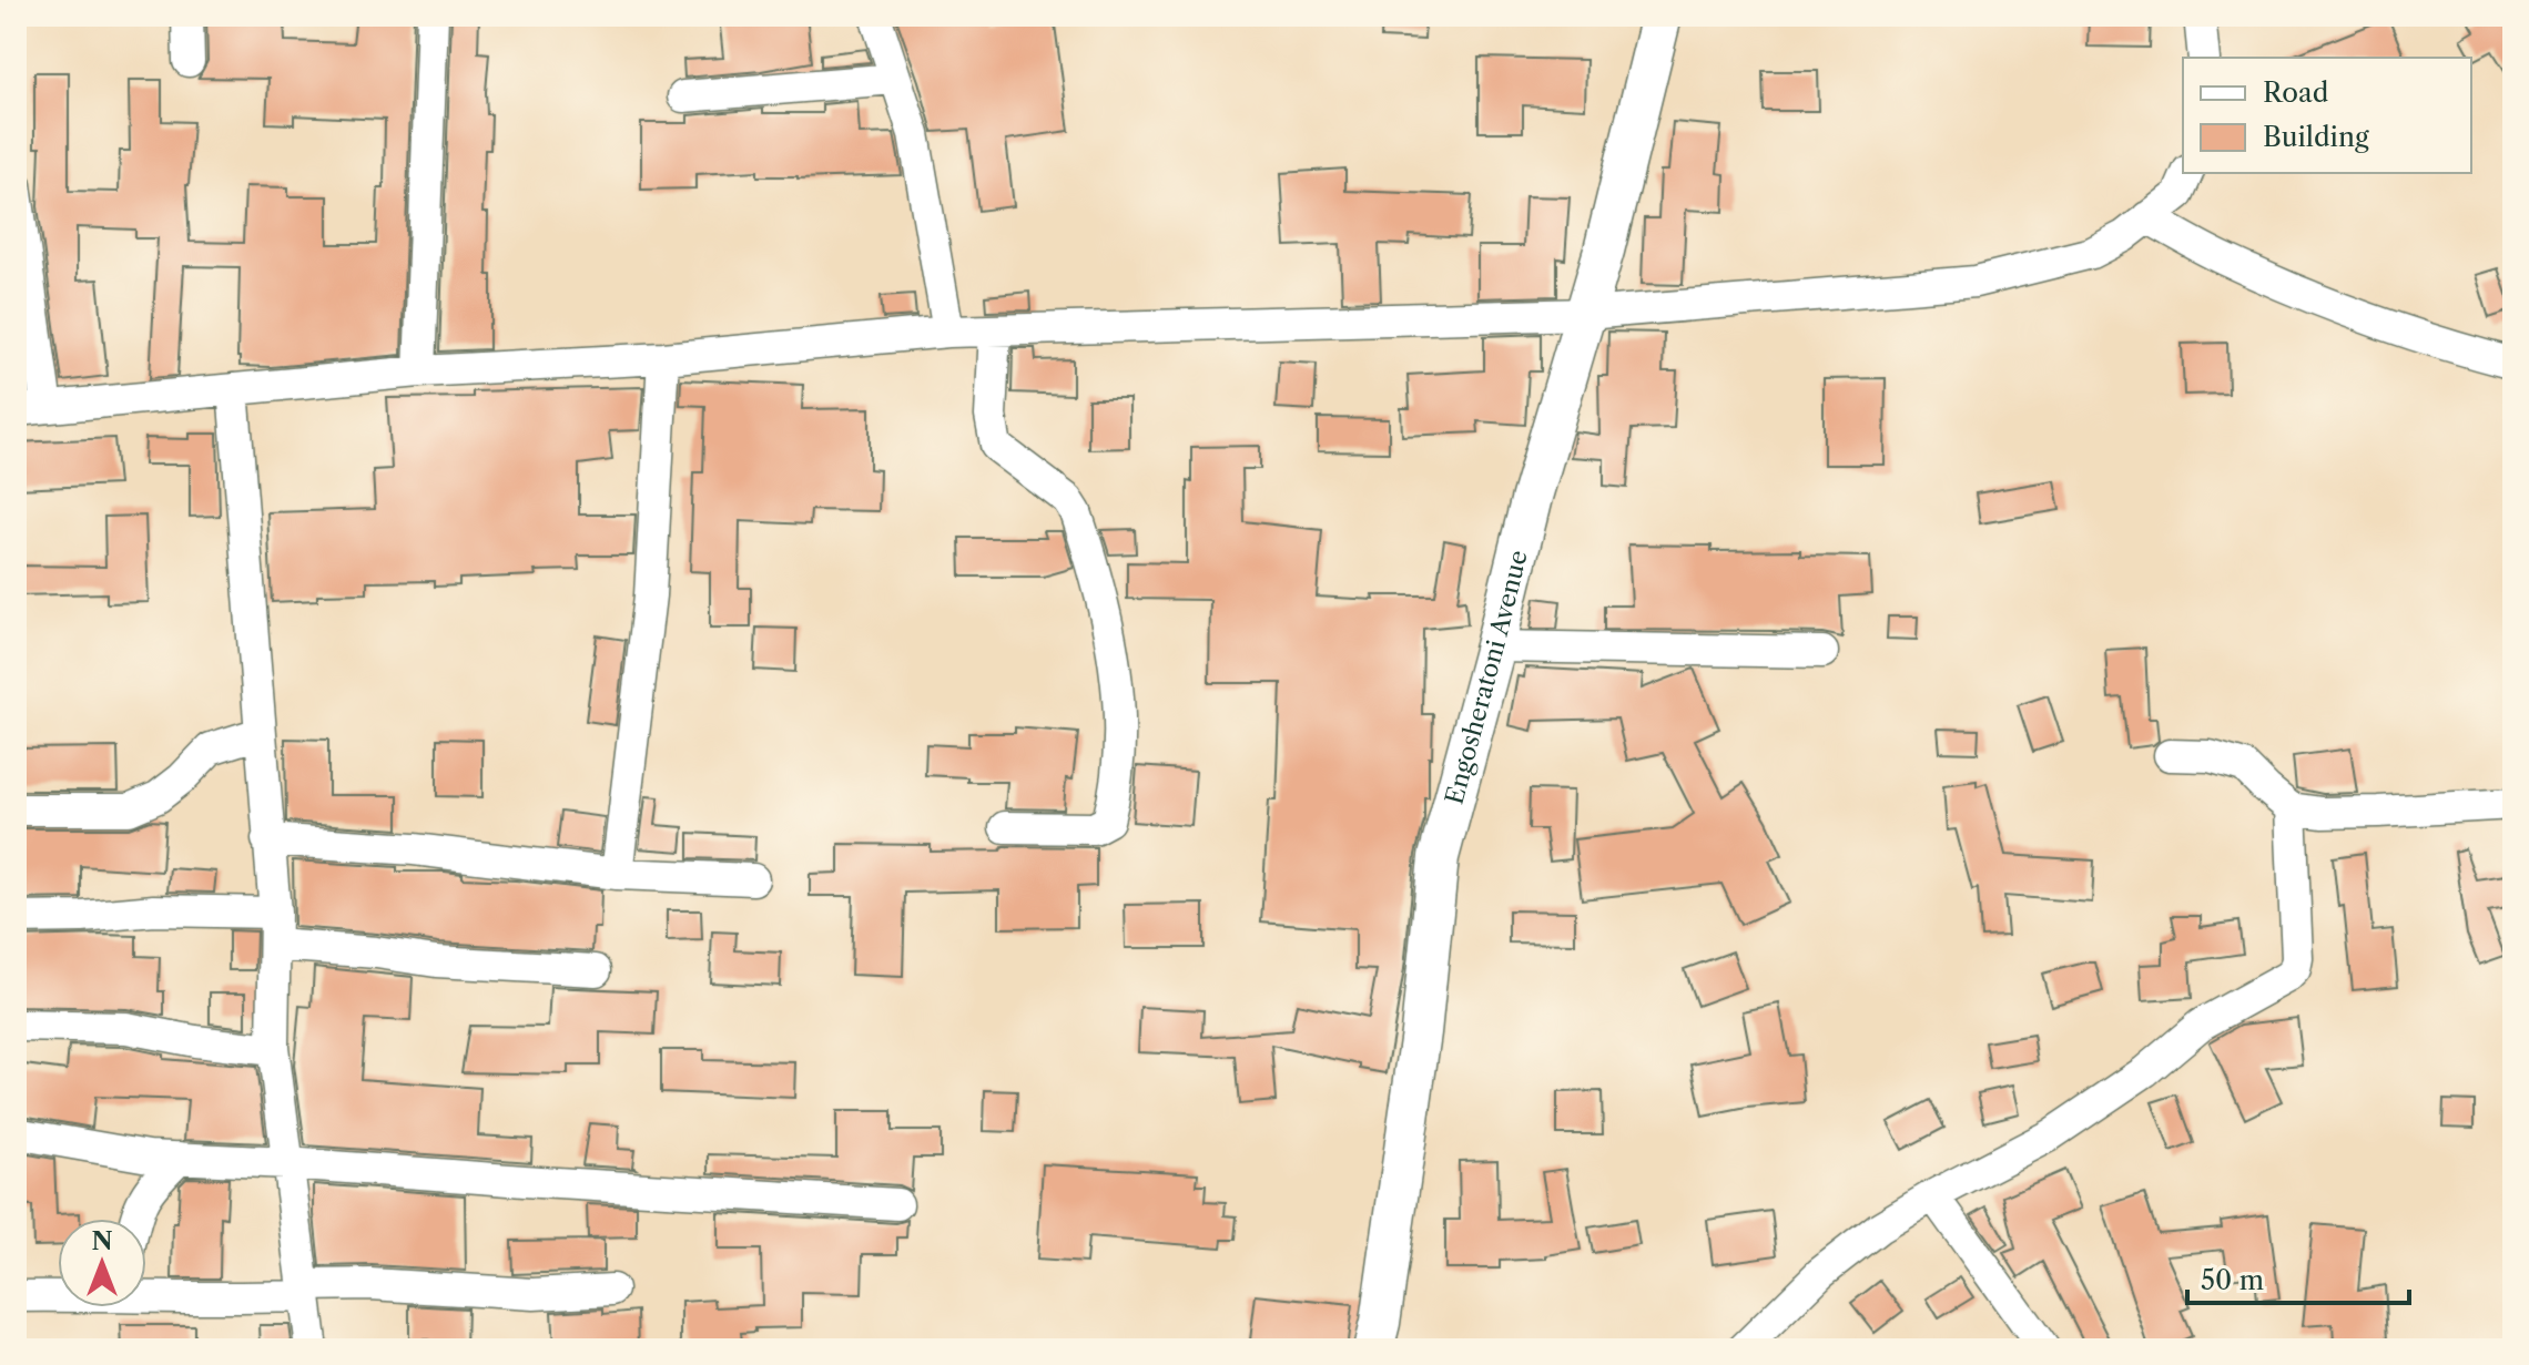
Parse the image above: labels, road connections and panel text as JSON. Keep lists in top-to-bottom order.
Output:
{
  "streets": {
    "street": ["Engosheratoni Avenue"]
  },
  "legend": ["Road", "Building"],
  "scale_bar": "50 m",
  "north": "top"
}
